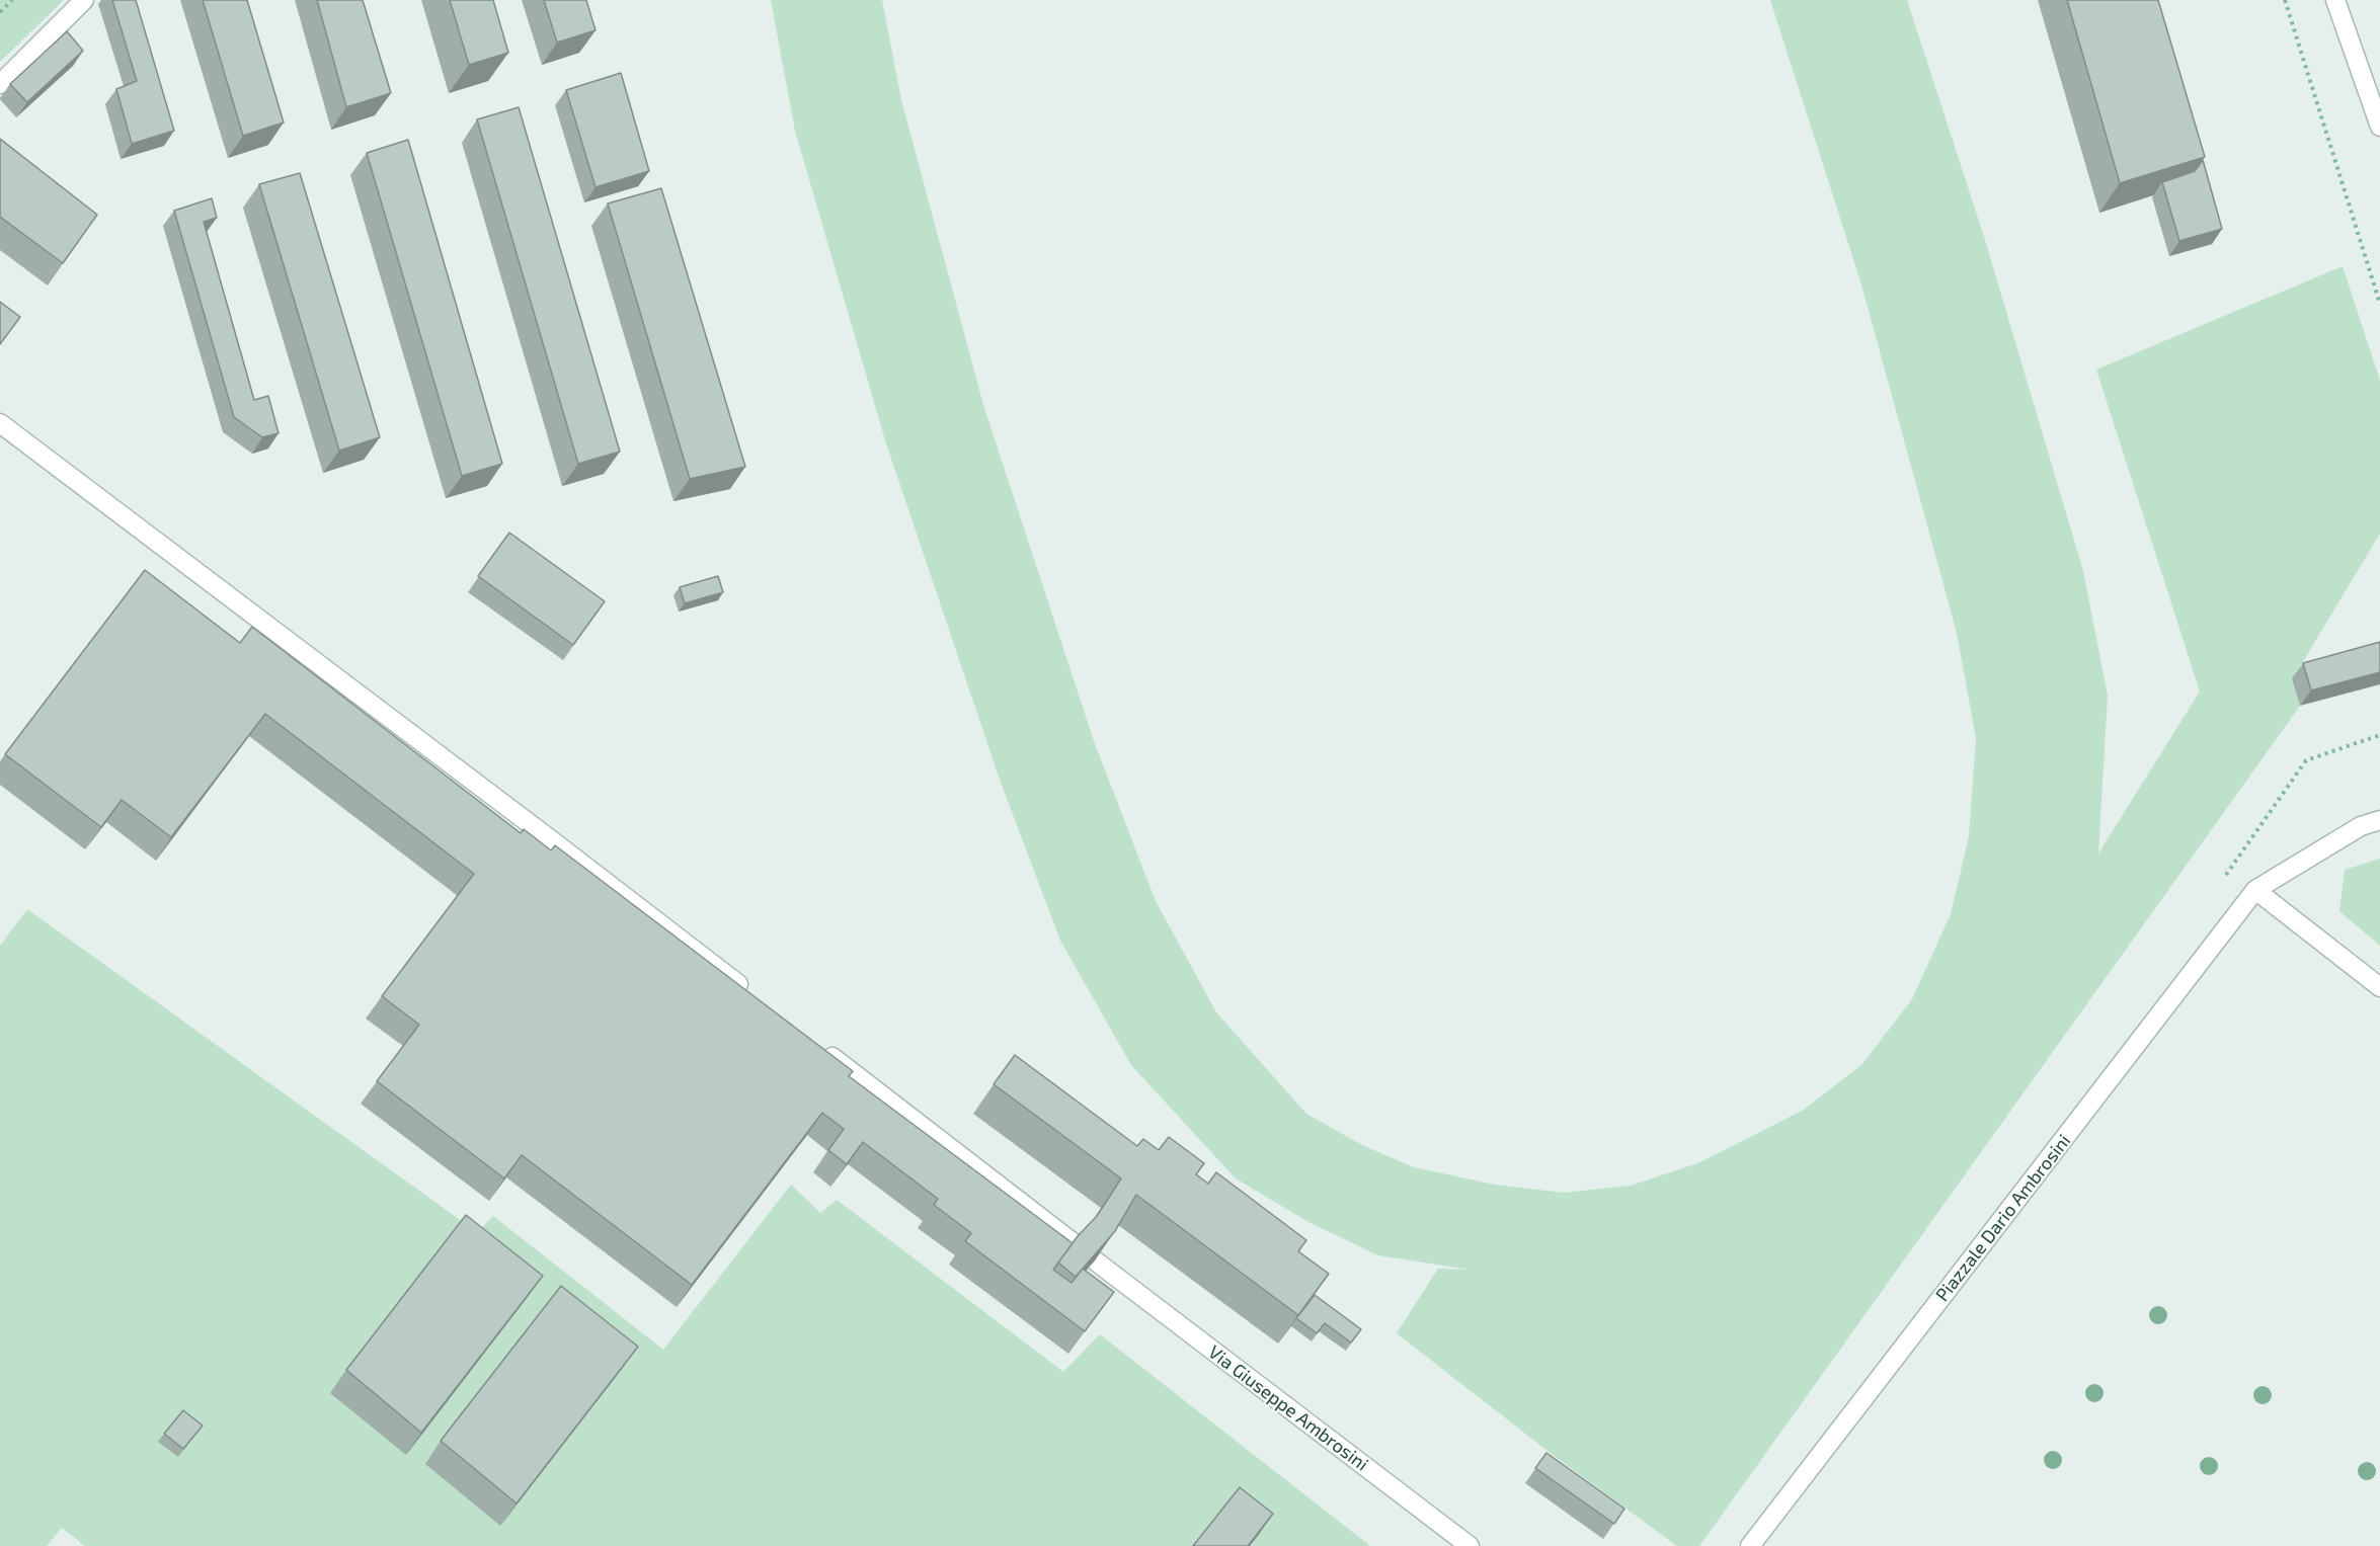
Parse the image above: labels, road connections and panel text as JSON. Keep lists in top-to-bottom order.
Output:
{
  "streets": {
    "street": ["Piazzale Dario Ambrosini", "Via Giuseppe Ambrosini"]
  }
}
